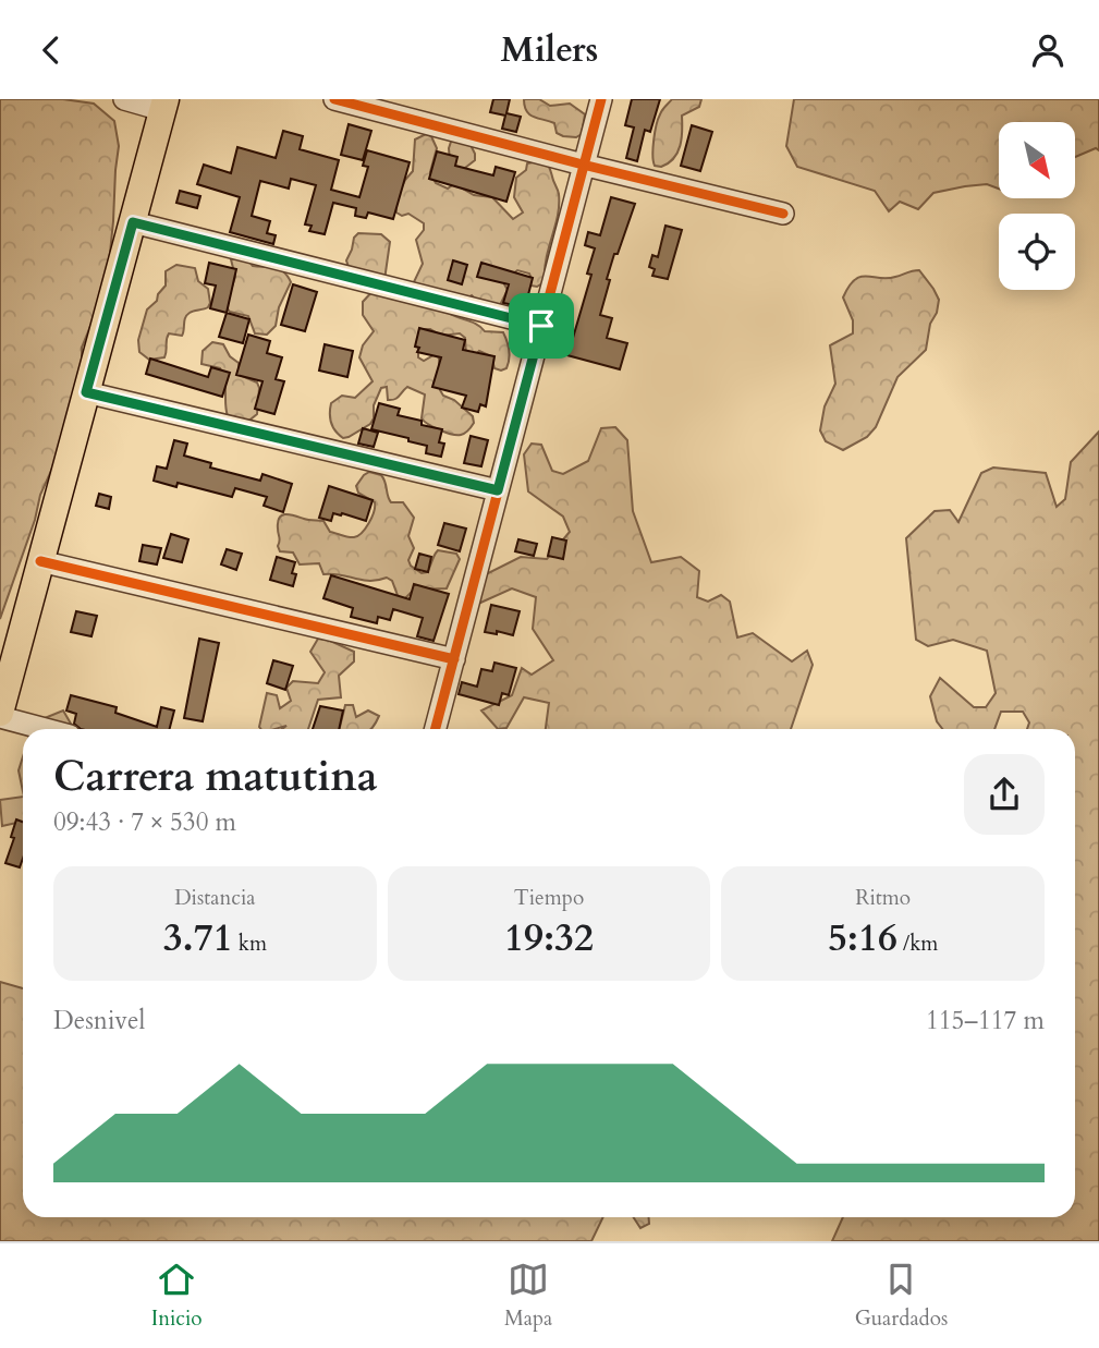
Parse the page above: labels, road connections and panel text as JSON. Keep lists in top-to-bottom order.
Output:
{
  "north": "bottom right",
  "page": {
    "header": "Milers",
    "heading": ["Carrera matutina", "09:43 · 7 × 530 m"],
    "stats": [
      ["Distancia", "3.71 km"],
      ["Tiempo", "19:32"],
      ["Ritmo", "5:16 /km"]
    ],
    "chart": ["Desnivel", "115–117 m"],
    "tabs": ["Inicio", "Mapa", "Guardados"]
  }
}
